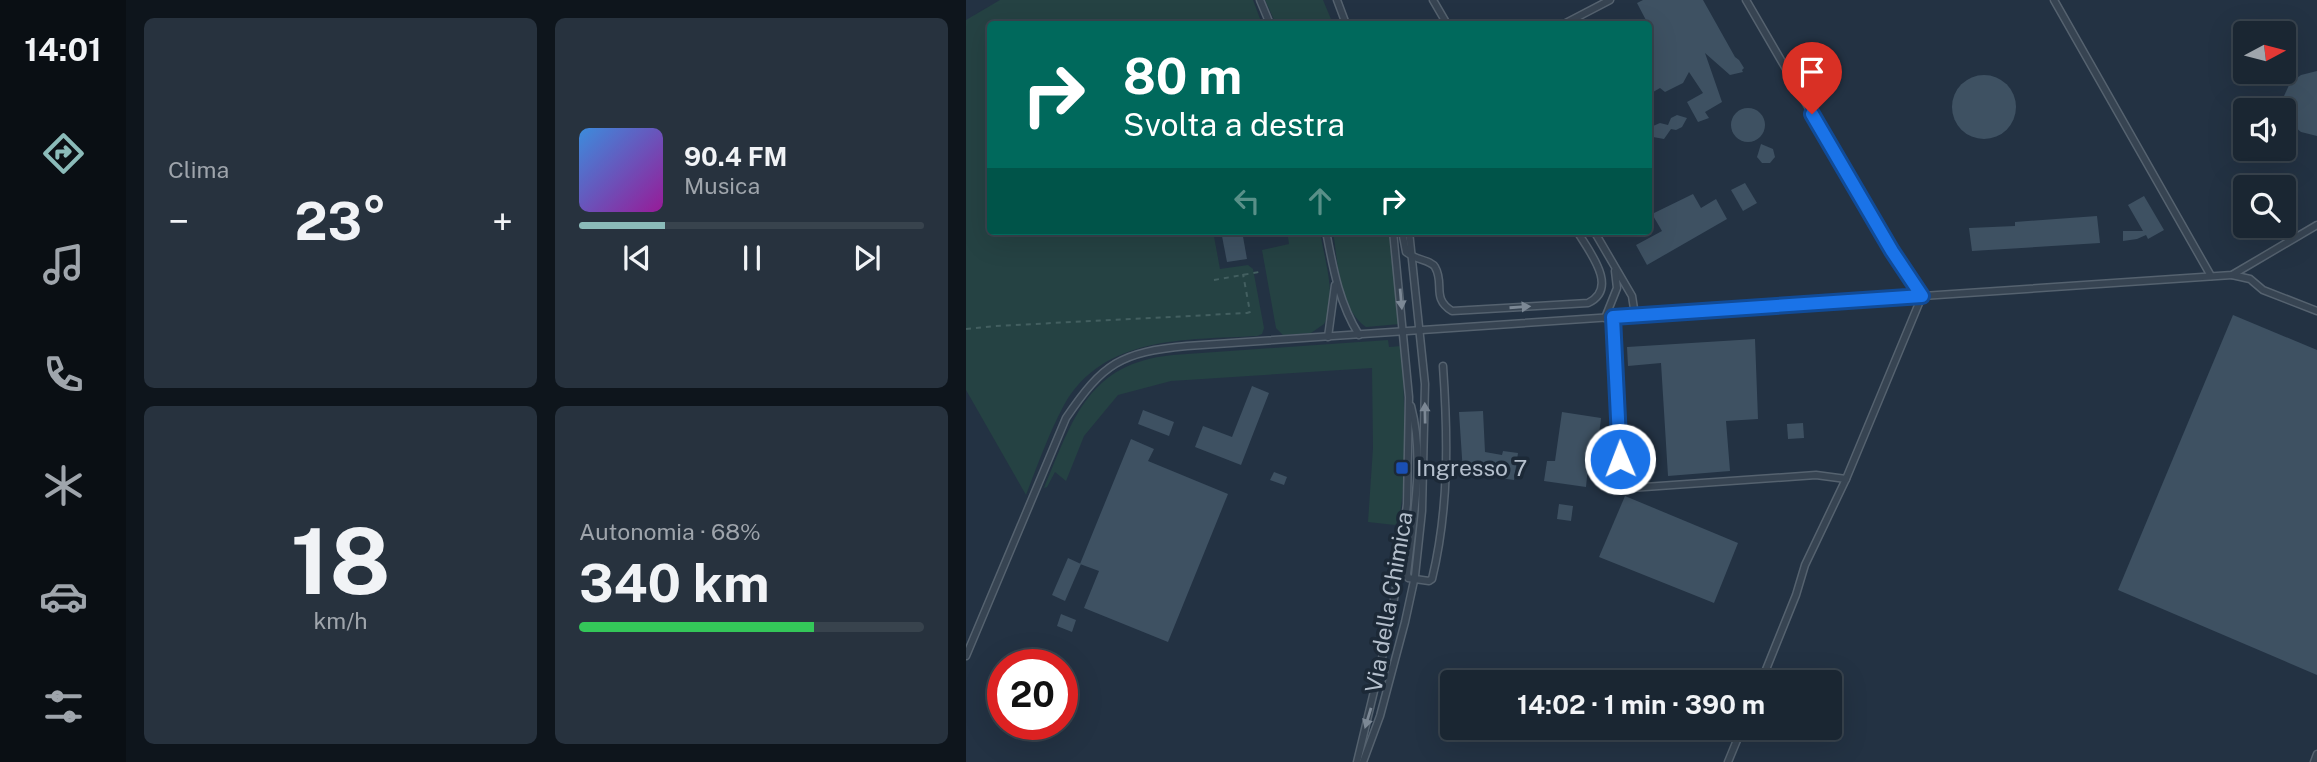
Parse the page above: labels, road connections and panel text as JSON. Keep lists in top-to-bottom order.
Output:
{
  "streets": {
    "lane": ["Via della Chimica"]
  },
  "places": {
    "transit": ["Ingresso 7"]
  },
  "north": "right",
  "page": {
    "tabs": "14:01",
    "tile": [
      "Clima",
      ["18", "km/h"],
      ["Autonomia · 68%", "340 km"]
    ],
    "turn": ["80 m", "Svolta a destra"],
    "song": ["90.4 FM", "Musica"],
    "heat": ["−", "23°", "+"],
    "limit": "20",
    "trip": "14:02 · 1 min · 390 m"
  }
}
